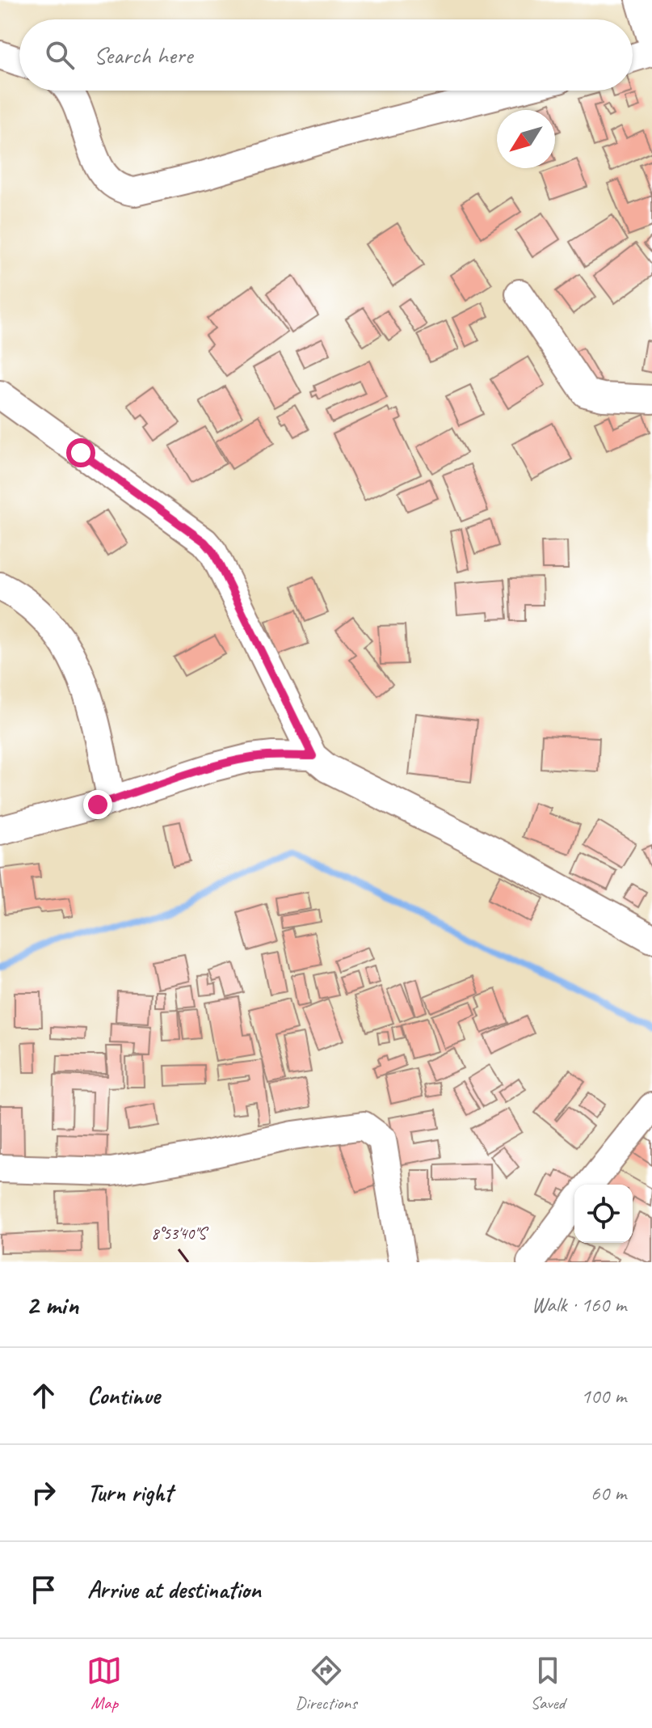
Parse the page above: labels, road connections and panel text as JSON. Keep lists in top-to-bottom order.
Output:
{
  "north": "bottom left",
  "page": {
    "search": "Search here",
    "heading": ["2 min", "Walk · 160 m"],
    "list": [
      ["Continue", "100 m"],
      ["Turn right", "60 m"],
      "Arrive at destination"
    ],
    "nav": ["Map", "Directions", "Saved"]
  },
  "coordinates": ["8°53'40\"S"]
}
